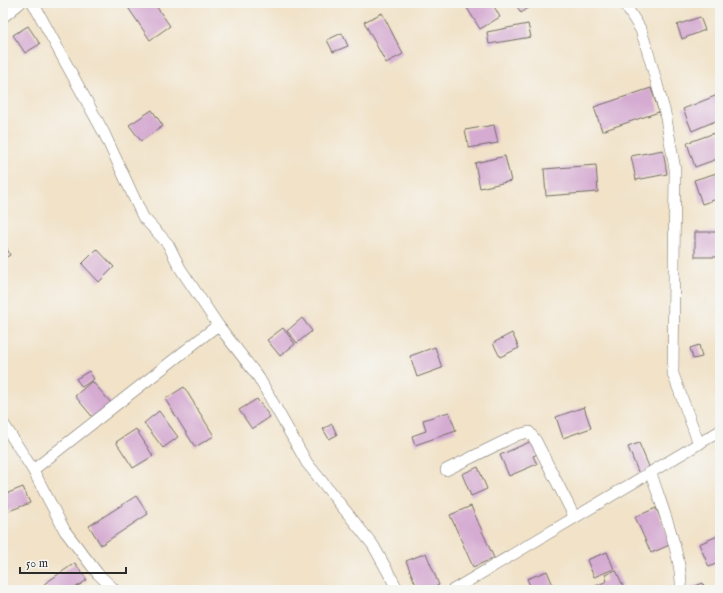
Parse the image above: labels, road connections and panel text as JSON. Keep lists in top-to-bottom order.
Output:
{
  "scale_bar": "50 m"
}
